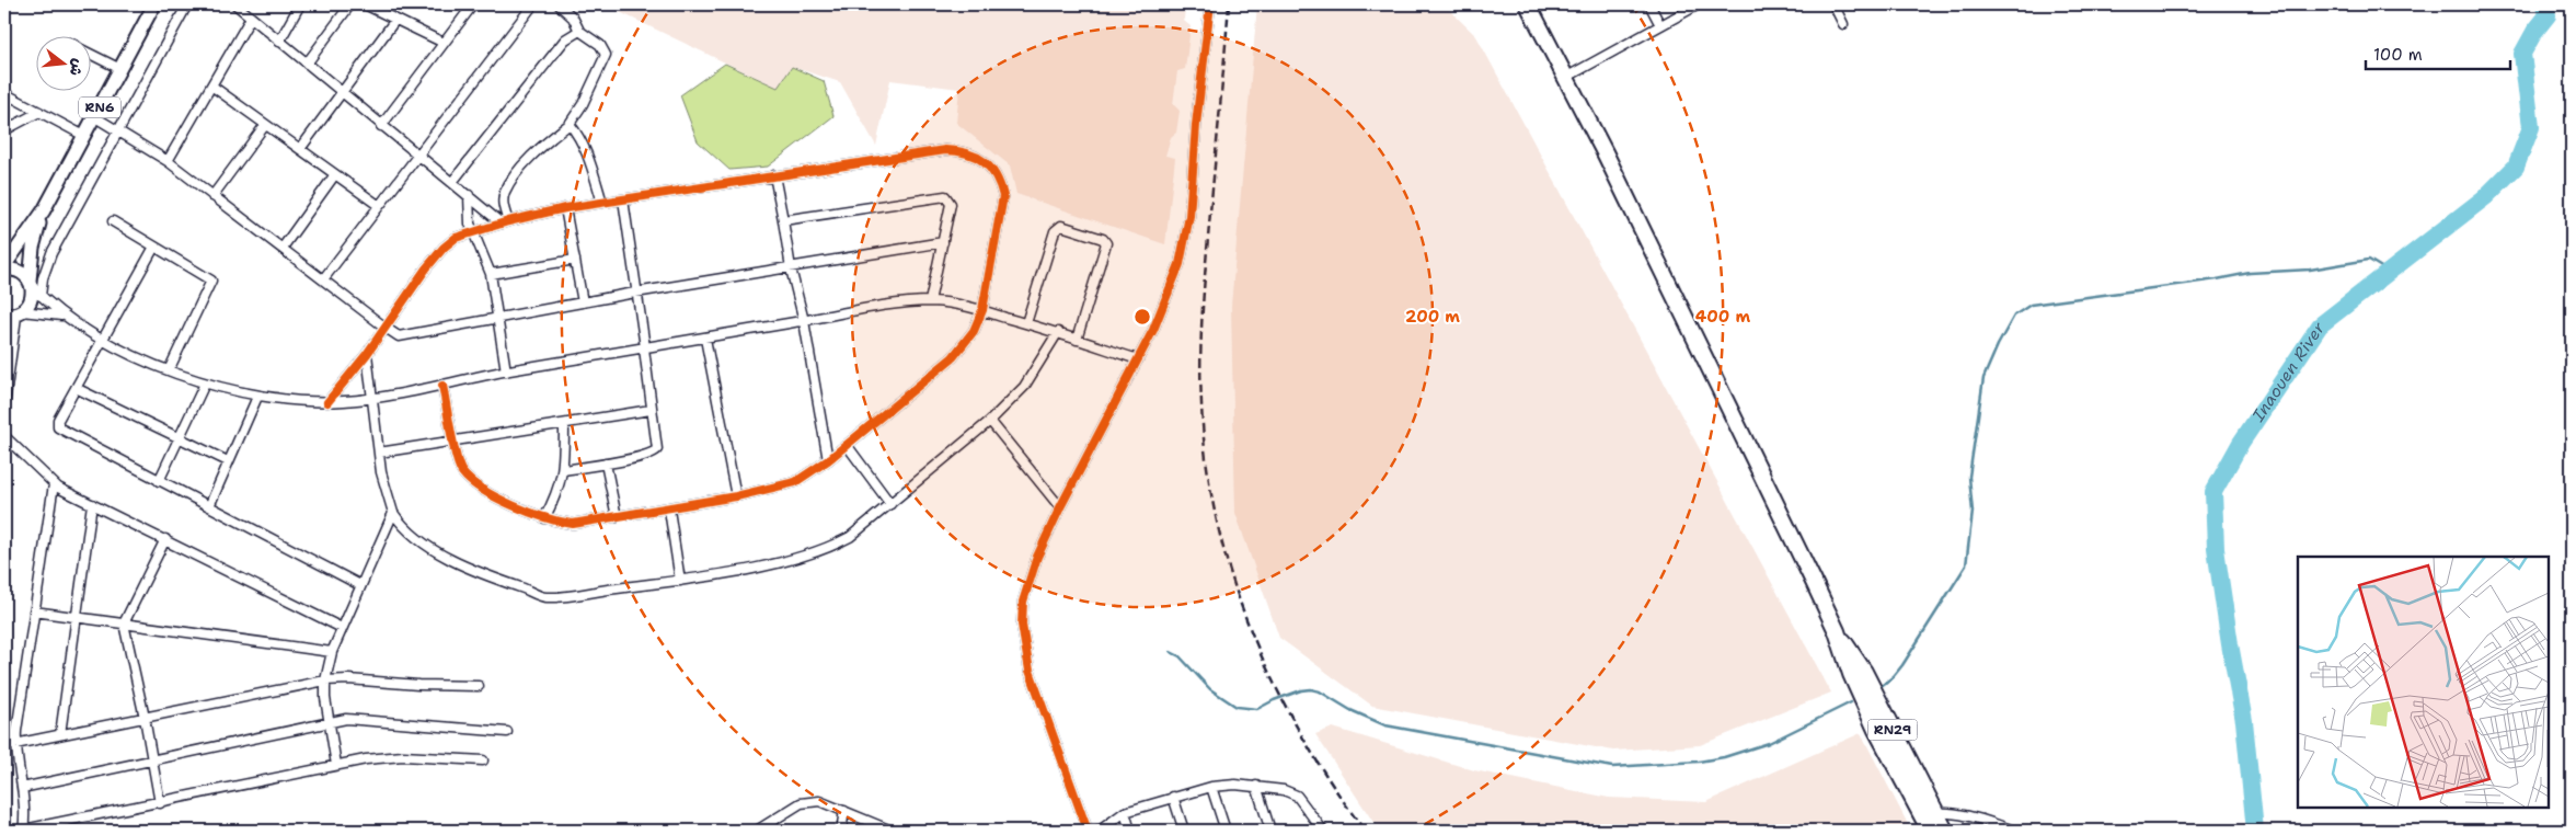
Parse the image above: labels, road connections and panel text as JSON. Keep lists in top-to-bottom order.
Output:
{
  "streets": {
    "highway": ["RN29"],
    "main road": ["RN6"]
  },
  "water": ["Inaouen River"],
  "scale_bar": "100 m",
  "north": "right",
  "rings": ["200 m", "400 m"]
}
